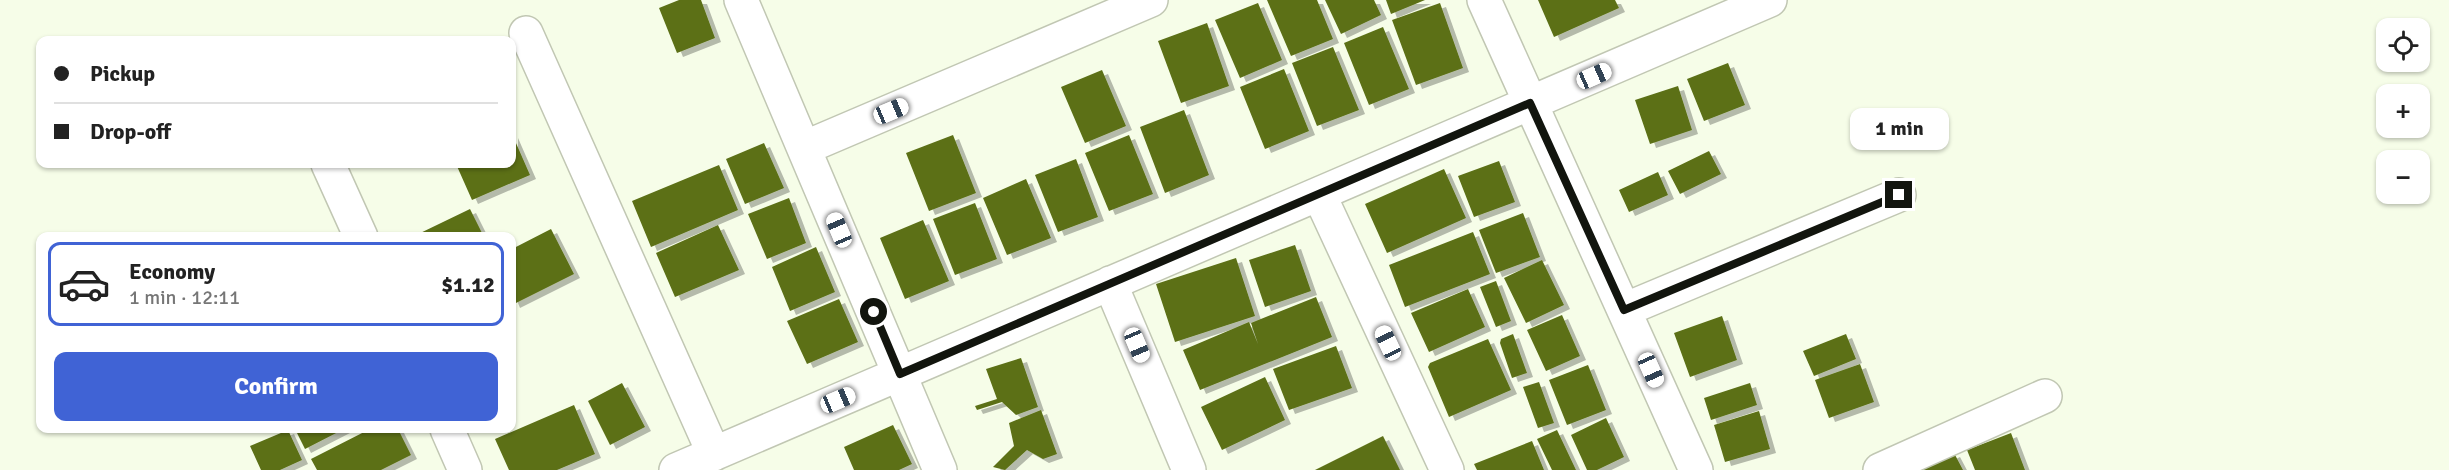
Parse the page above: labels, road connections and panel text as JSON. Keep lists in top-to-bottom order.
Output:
{
  "page": {
    "map_buttons": ["+", "−"],
    "banner": ["Pickup", "Drop-off"],
    "bubble": "1 min",
    "list": [
      {
        "name": "Economy",
        "note": "1 min · 12:11",
        "value": "$1.12"
      }
    ],
    "buttons": "Confirm"
  }
}
